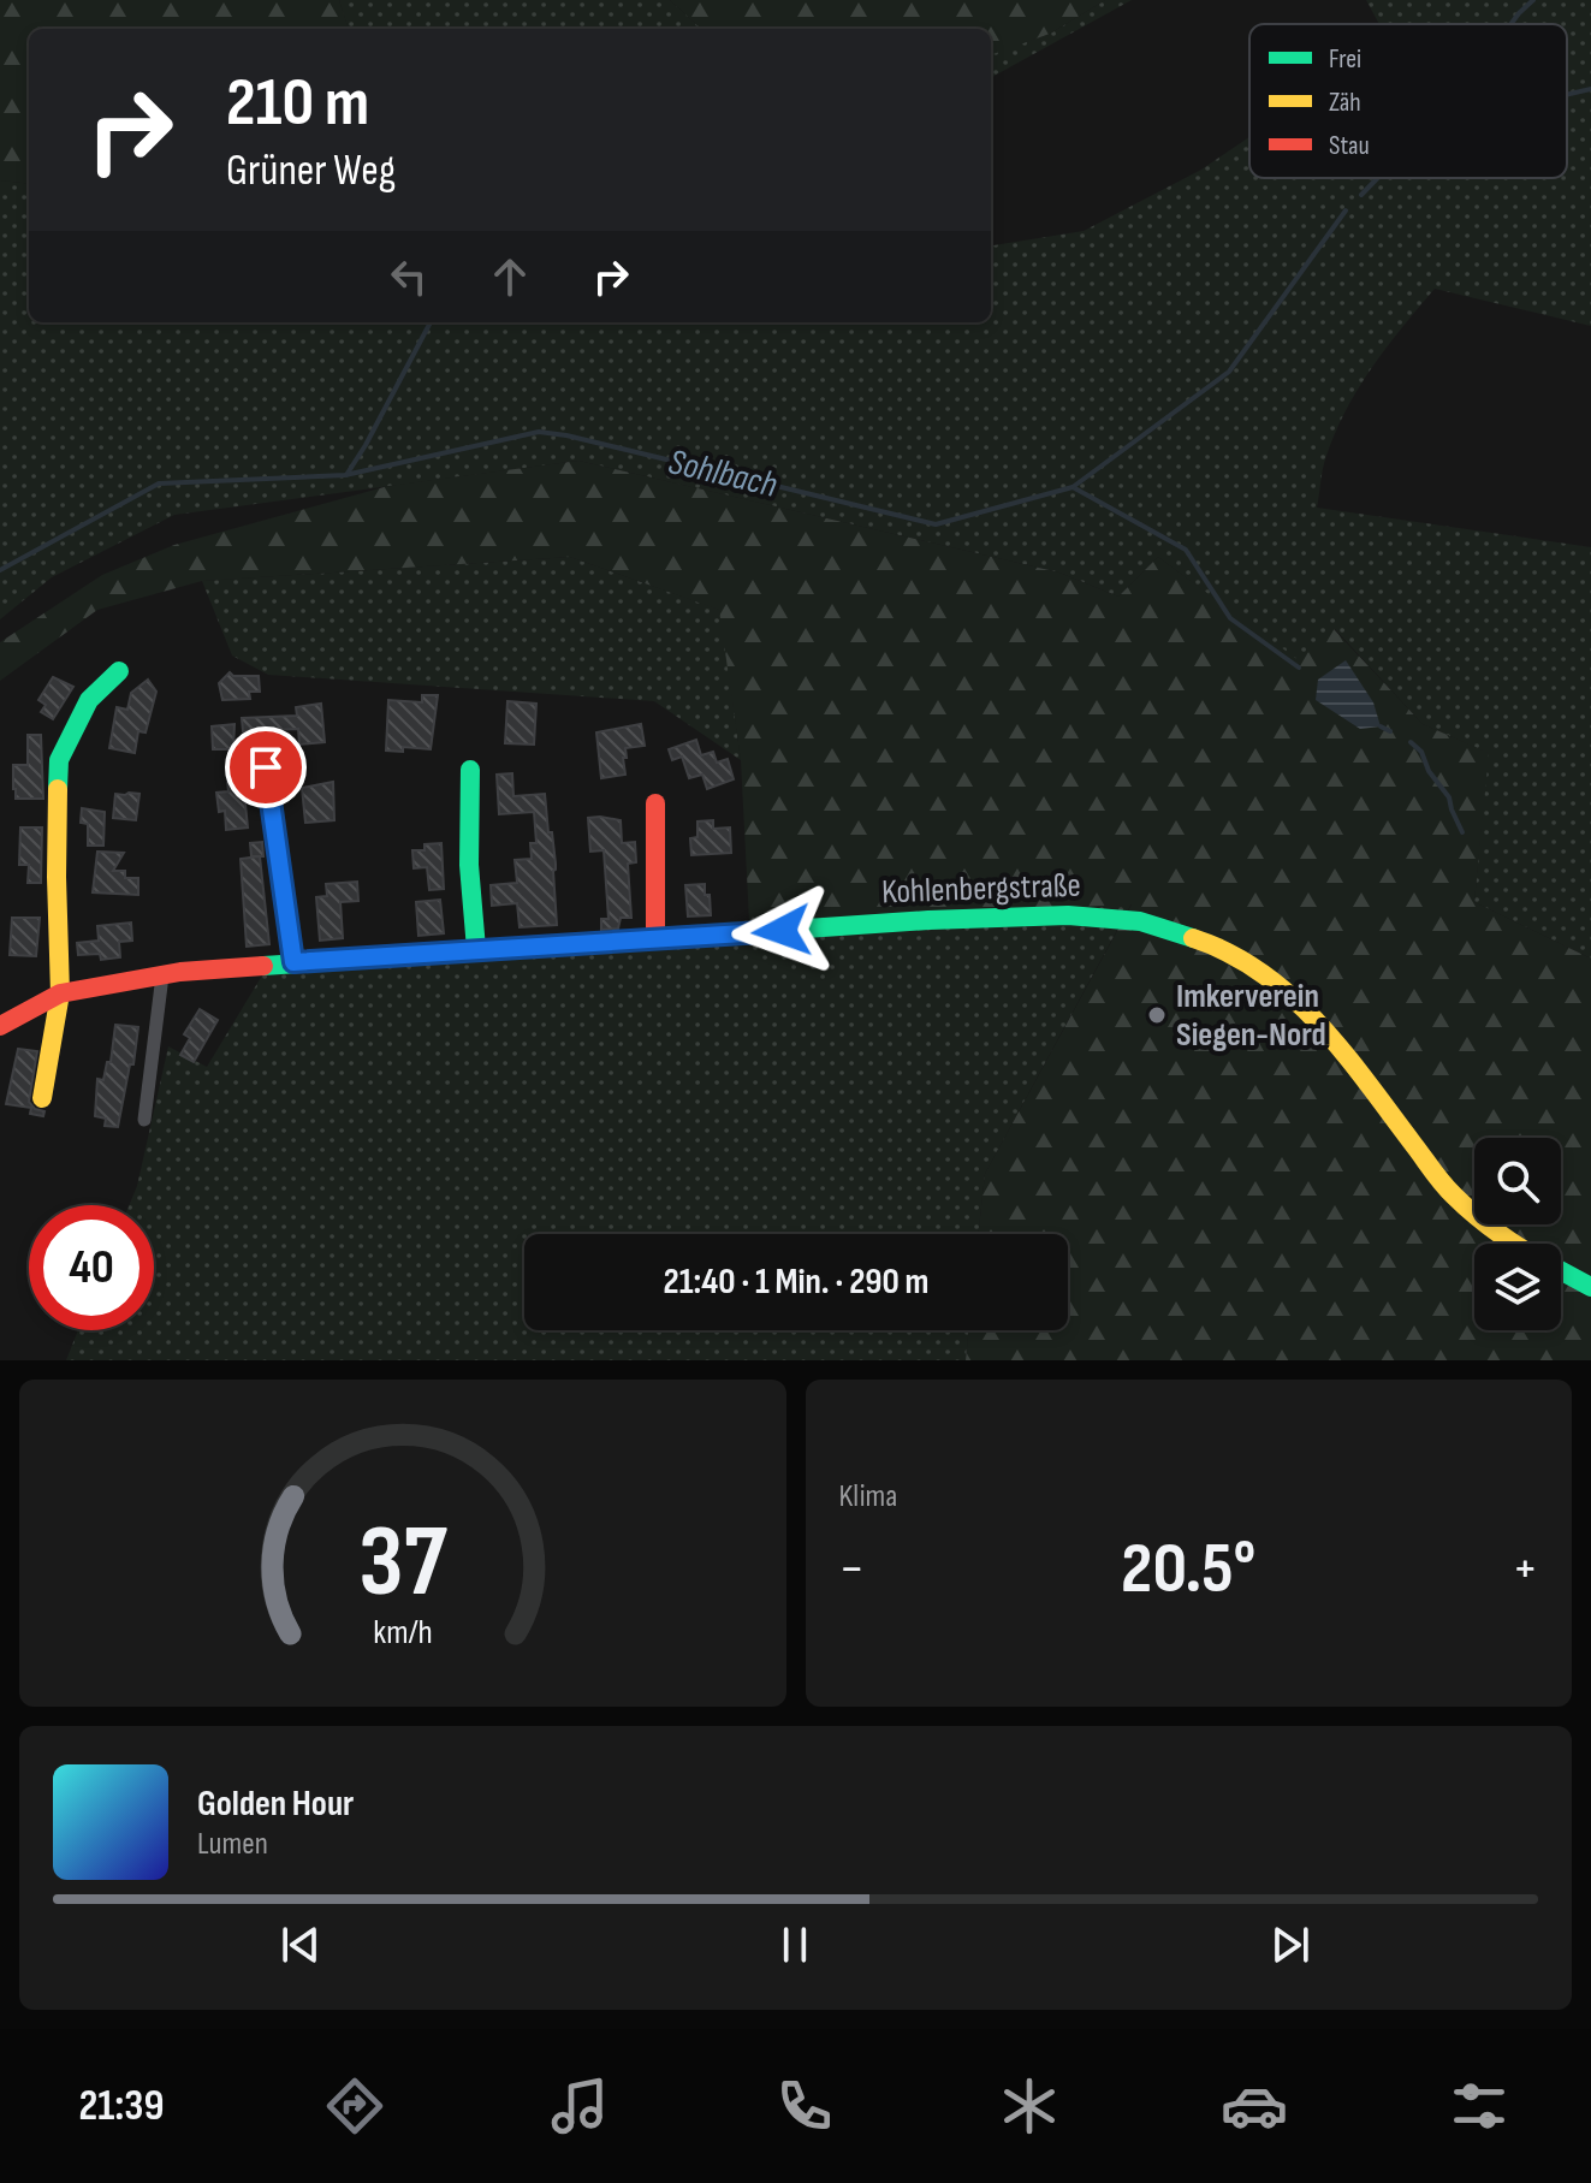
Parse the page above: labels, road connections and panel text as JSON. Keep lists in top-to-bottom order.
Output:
{
  "streets": {
    "street": ["Kohlenbergstraße"]
  },
  "water": ["Sohlbach"],
  "places": ["Imkerverein Siegen-Nord"],
  "legend": ["Frei", "Zäh", "Stau"],
  "page": {
    "turn": ["210 m", "Grüner Weg"],
    "limit": "40",
    "trip": "21:40 · 1 Min. · 290 m",
    "tile": "Klima",
    "heat": ["−", "20.5°", "+"],
    "song": ["Golden Hour", "Lumen"],
    "tabs": "21:39",
    "gauge": ["37", "km/h"]
  }
}
